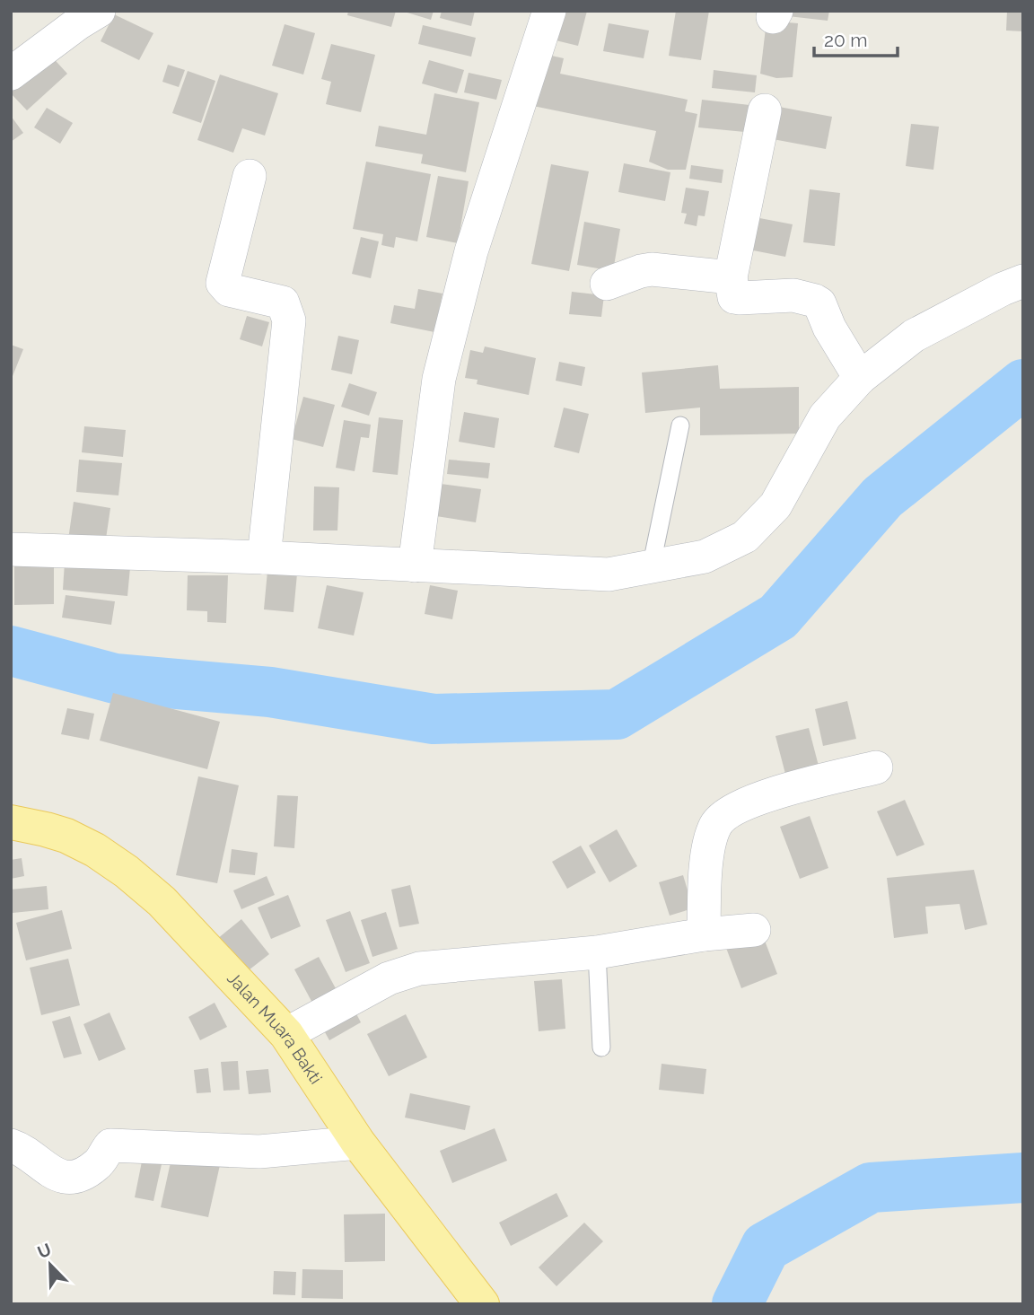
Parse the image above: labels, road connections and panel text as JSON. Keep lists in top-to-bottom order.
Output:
{
  "streets": {
    "main road": ["Jalan Muara Bakti"]
  },
  "scale_bar": "20 m",
  "north": "top left"
}
